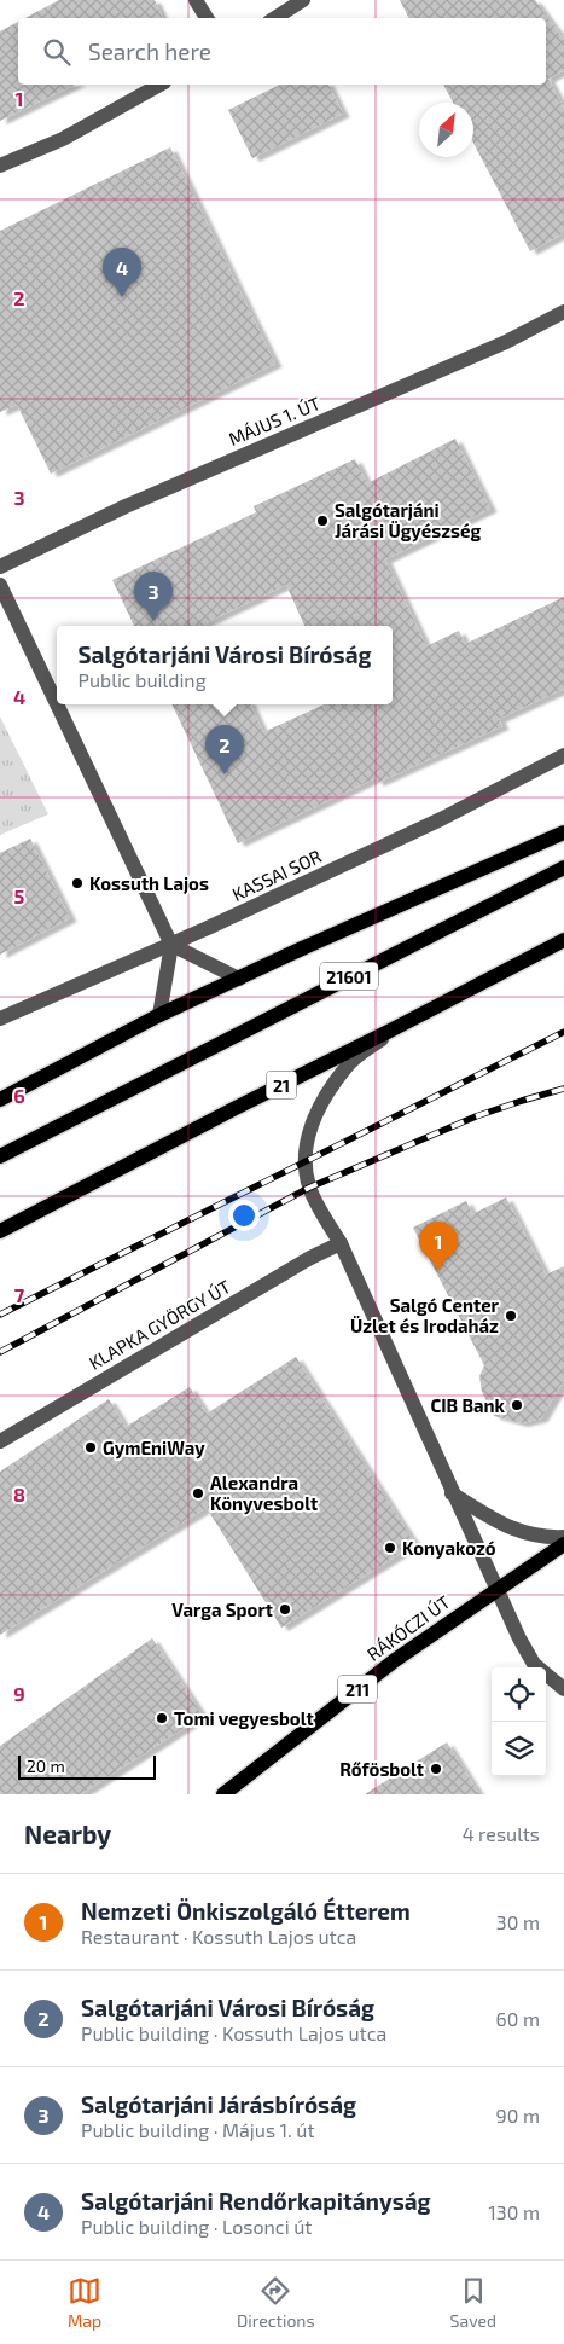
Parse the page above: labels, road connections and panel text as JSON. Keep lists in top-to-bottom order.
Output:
{
  "streets": {
    "main road": [
      "21601",
      "21",
      "RÁKÓCZI ÚT",
      "211"
    ],
    "street": ["MÁJUS 1. ÚT", "KASSAI SOR", "KLAPKA GYÖRGY ÚT"]
  },
  "places": [
    "Salgótarjáni Járási Ügyészség",
    "Kossuth Lajos",
    "Salgó Center Üzlet és Irodaház",
    "CIB Bank",
    "GymEniWay",
    "Alexandra Könyvesbolt",
    "Konyakozó",
    "Varga Sport",
    "Tomi vegyesbolt",
    "Rőfösbolt"
  ],
  "scale_bar": "20 m",
  "north": "top right",
  "page": {
    "search": "Search here",
    "pins": [
      "4",
      "3",
      "2",
      "1"
    ],
    "popup": ["Salgótarjáni Városi Bíróság", "Public building"],
    "scale": "20 m",
    "heading": ["Nearby", "4 results"],
    "list": [
      {
        "mark": "1",
        "name": "Nemzeti Önkiszolgáló Étterem",
        "note": "Restaurant · Kossuth Lajos utca",
        "value": "30 m"
      },
      {
        "mark": "2",
        "name": "Salgótarjáni Városi Bíróság",
        "note": "Public building · Kossuth Lajos utca",
        "value": "60 m"
      },
      {
        "mark": "3",
        "name": "Salgótarjáni Járásbíróság",
        "note": "Public building · Május 1. út",
        "value": "90 m"
      },
      {
        "mark": "4",
        "name": "Salgótarjáni Rendőrkapitányság",
        "note": "Public building · Losonci út",
        "value": "130 m"
      }
    ],
    "nav": ["Map", "Directions", "Saved"]
  },
  "grid": {
    "rows": [
      "1",
      "2",
      "3",
      "4",
      "5",
      "6",
      "7",
      "8",
      "9"
    ]
  }
}
